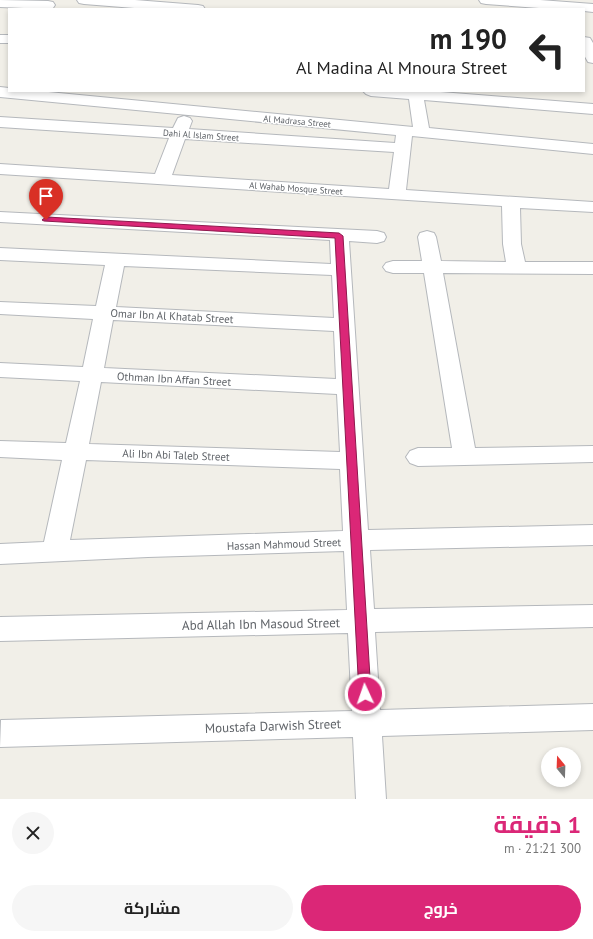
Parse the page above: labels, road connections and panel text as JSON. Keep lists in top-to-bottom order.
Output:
{
  "streets": {
    "street": [
      "Al Madrasa Street",
      "Dahi Al Islam Street",
      "Al Wahab Mosque Street",
      "Omar Ibn Al Khatab Street",
      "Othman Ibn Affan Street",
      "Ali Ibn Abi Taleb Street",
      "Hassan Mahmoud Street",
      "Abd Allah Ibn Masoud Street",
      "Moustafa Darwish Street"
    ]
  },
  "north": "top",
  "page": {
    "turn": ["190 m", "Al Madina Al Mnoura Street"],
    "heading": ["1 دقيقة", "300 m · 21:21"],
    "buttons": ["خروج", "مشاركة"]
  }
}
